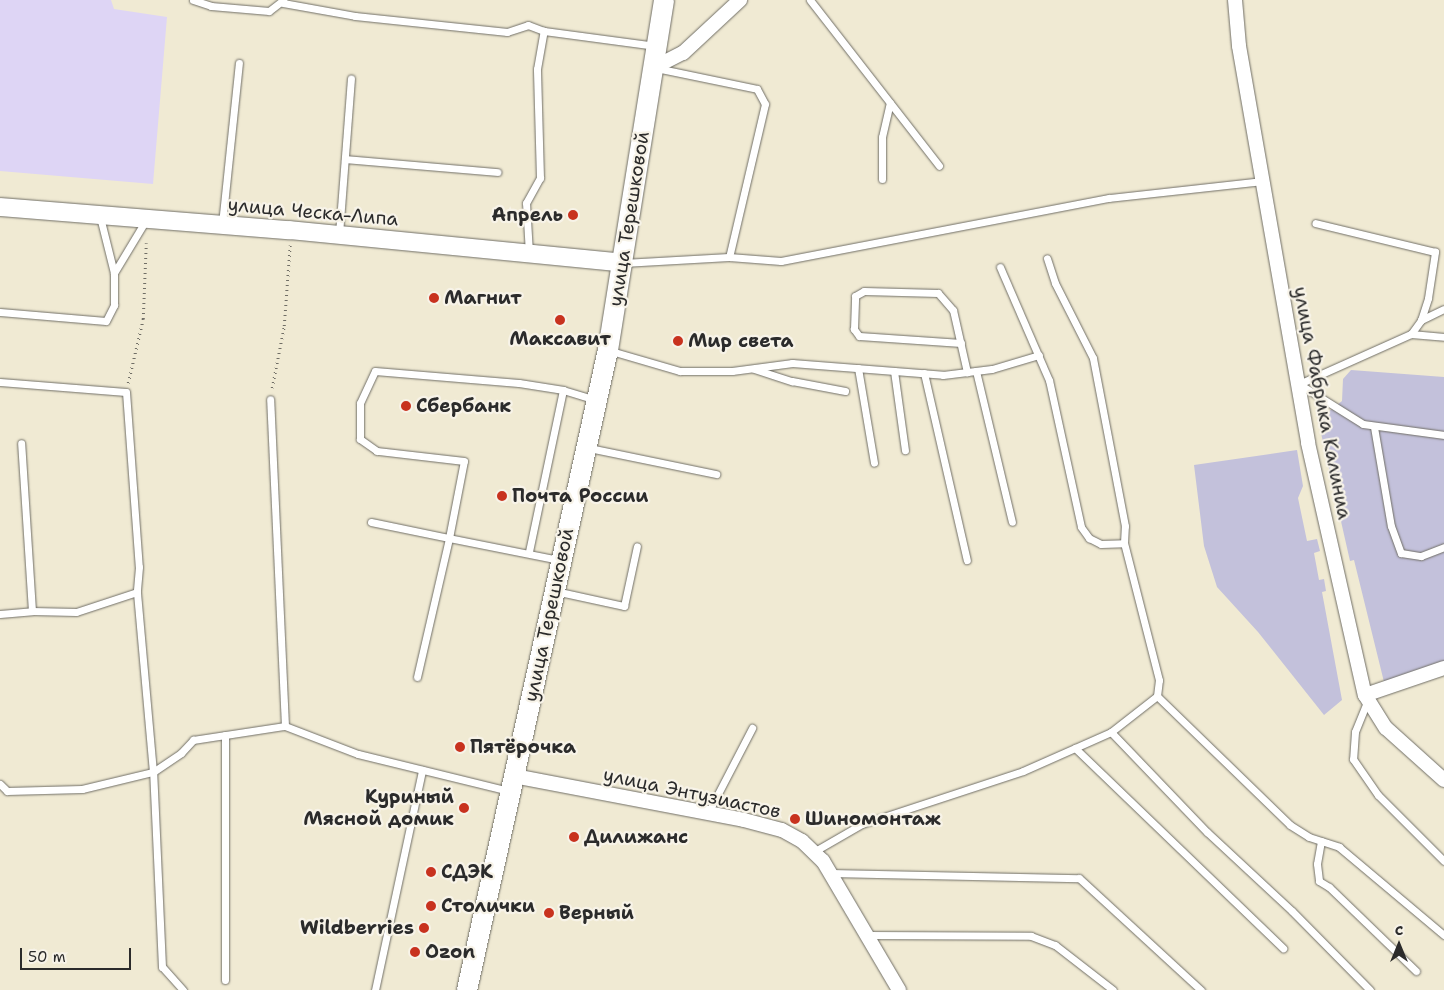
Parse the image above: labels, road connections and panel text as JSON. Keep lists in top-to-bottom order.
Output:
{
  "streets": {
    "main road": ["улица Терешковой"],
    "street": ["улица Ческа-Липа", "улица Фабрика Калиниа", "улица Энтузиастов"]
  },
  "crossings": [
    ["улица Ческа-Липа", "улица Терешковой"],
    ["улица Терешковой", "улица Энтузиастов"]
  ],
  "places": [
    "Апрель",
    "Магнит",
    "Максавит",
    "Мир света",
    "Сбербанк",
    "Почта России",
    "Пятёрочка",
    "Куриный Мясной домик",
    "Шиномонтаж",
    "Дилижанс",
    "СДЭК",
    "Столички",
    "Верный",
    "Wildberries",
    "Ozon"
  ],
  "scale_bar": "50 m",
  "north": "top"
}
